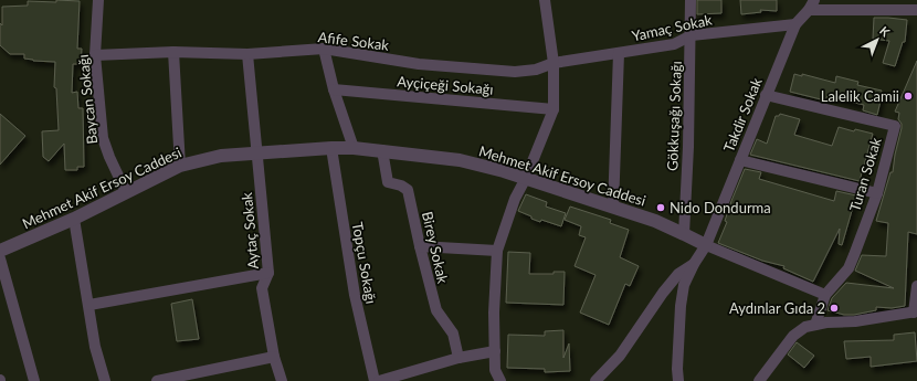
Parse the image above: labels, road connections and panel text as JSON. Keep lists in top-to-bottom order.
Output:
{
  "streets": {
    "street": [
      "Yamaç Sokak",
      "Afife Sokak",
      "Ayçiçeği Sokağı",
      "Baycan Sokağı",
      "Takdir Sokak",
      "Gökkuşağı Sokağı",
      "Turan Sokak",
      "Mehmet Akif Ersoy Caddesi",
      "Aytaç Sokak",
      "Birey Sokak",
      "Topçu Sokağı"
    ]
  },
  "crossings": [
    ["Yamaç Sokak", "Afife Sokak"],
    ["Yamaç Sokak", "Takdir Sokak"],
    ["Yamaç Sokak", "Gökkuşağı Sokağı"],
    ["Afife Sokak", "Baycan Sokağı"],
    ["Afife Sokak", "Aytaç Sokak"],
    ["Baycan Sokağı", "Mehmet Akif Ersoy Caddesi"],
    ["Takdir Sokak", "Turan Sokak"],
    ["Takdir Sokak", "Mehmet Akif Ersoy Caddesi"],
    ["Gökkuşağı Sokağı", "Mehmet Akif Ersoy Caddesi"],
    ["Mehmet Akif Ersoy Caddesi", "Aytaç Sokak"],
    ["Mehmet Akif Ersoy Caddesi", "Birey Sokak"],
    ["Mehmet Akif Ersoy Caddesi", "Topçu Sokağı"]
  ],
  "places": ["Lalelik Camii", "Nido Dondurma", "Aydınlar Gıda 2"],
  "north": "top right"
}
